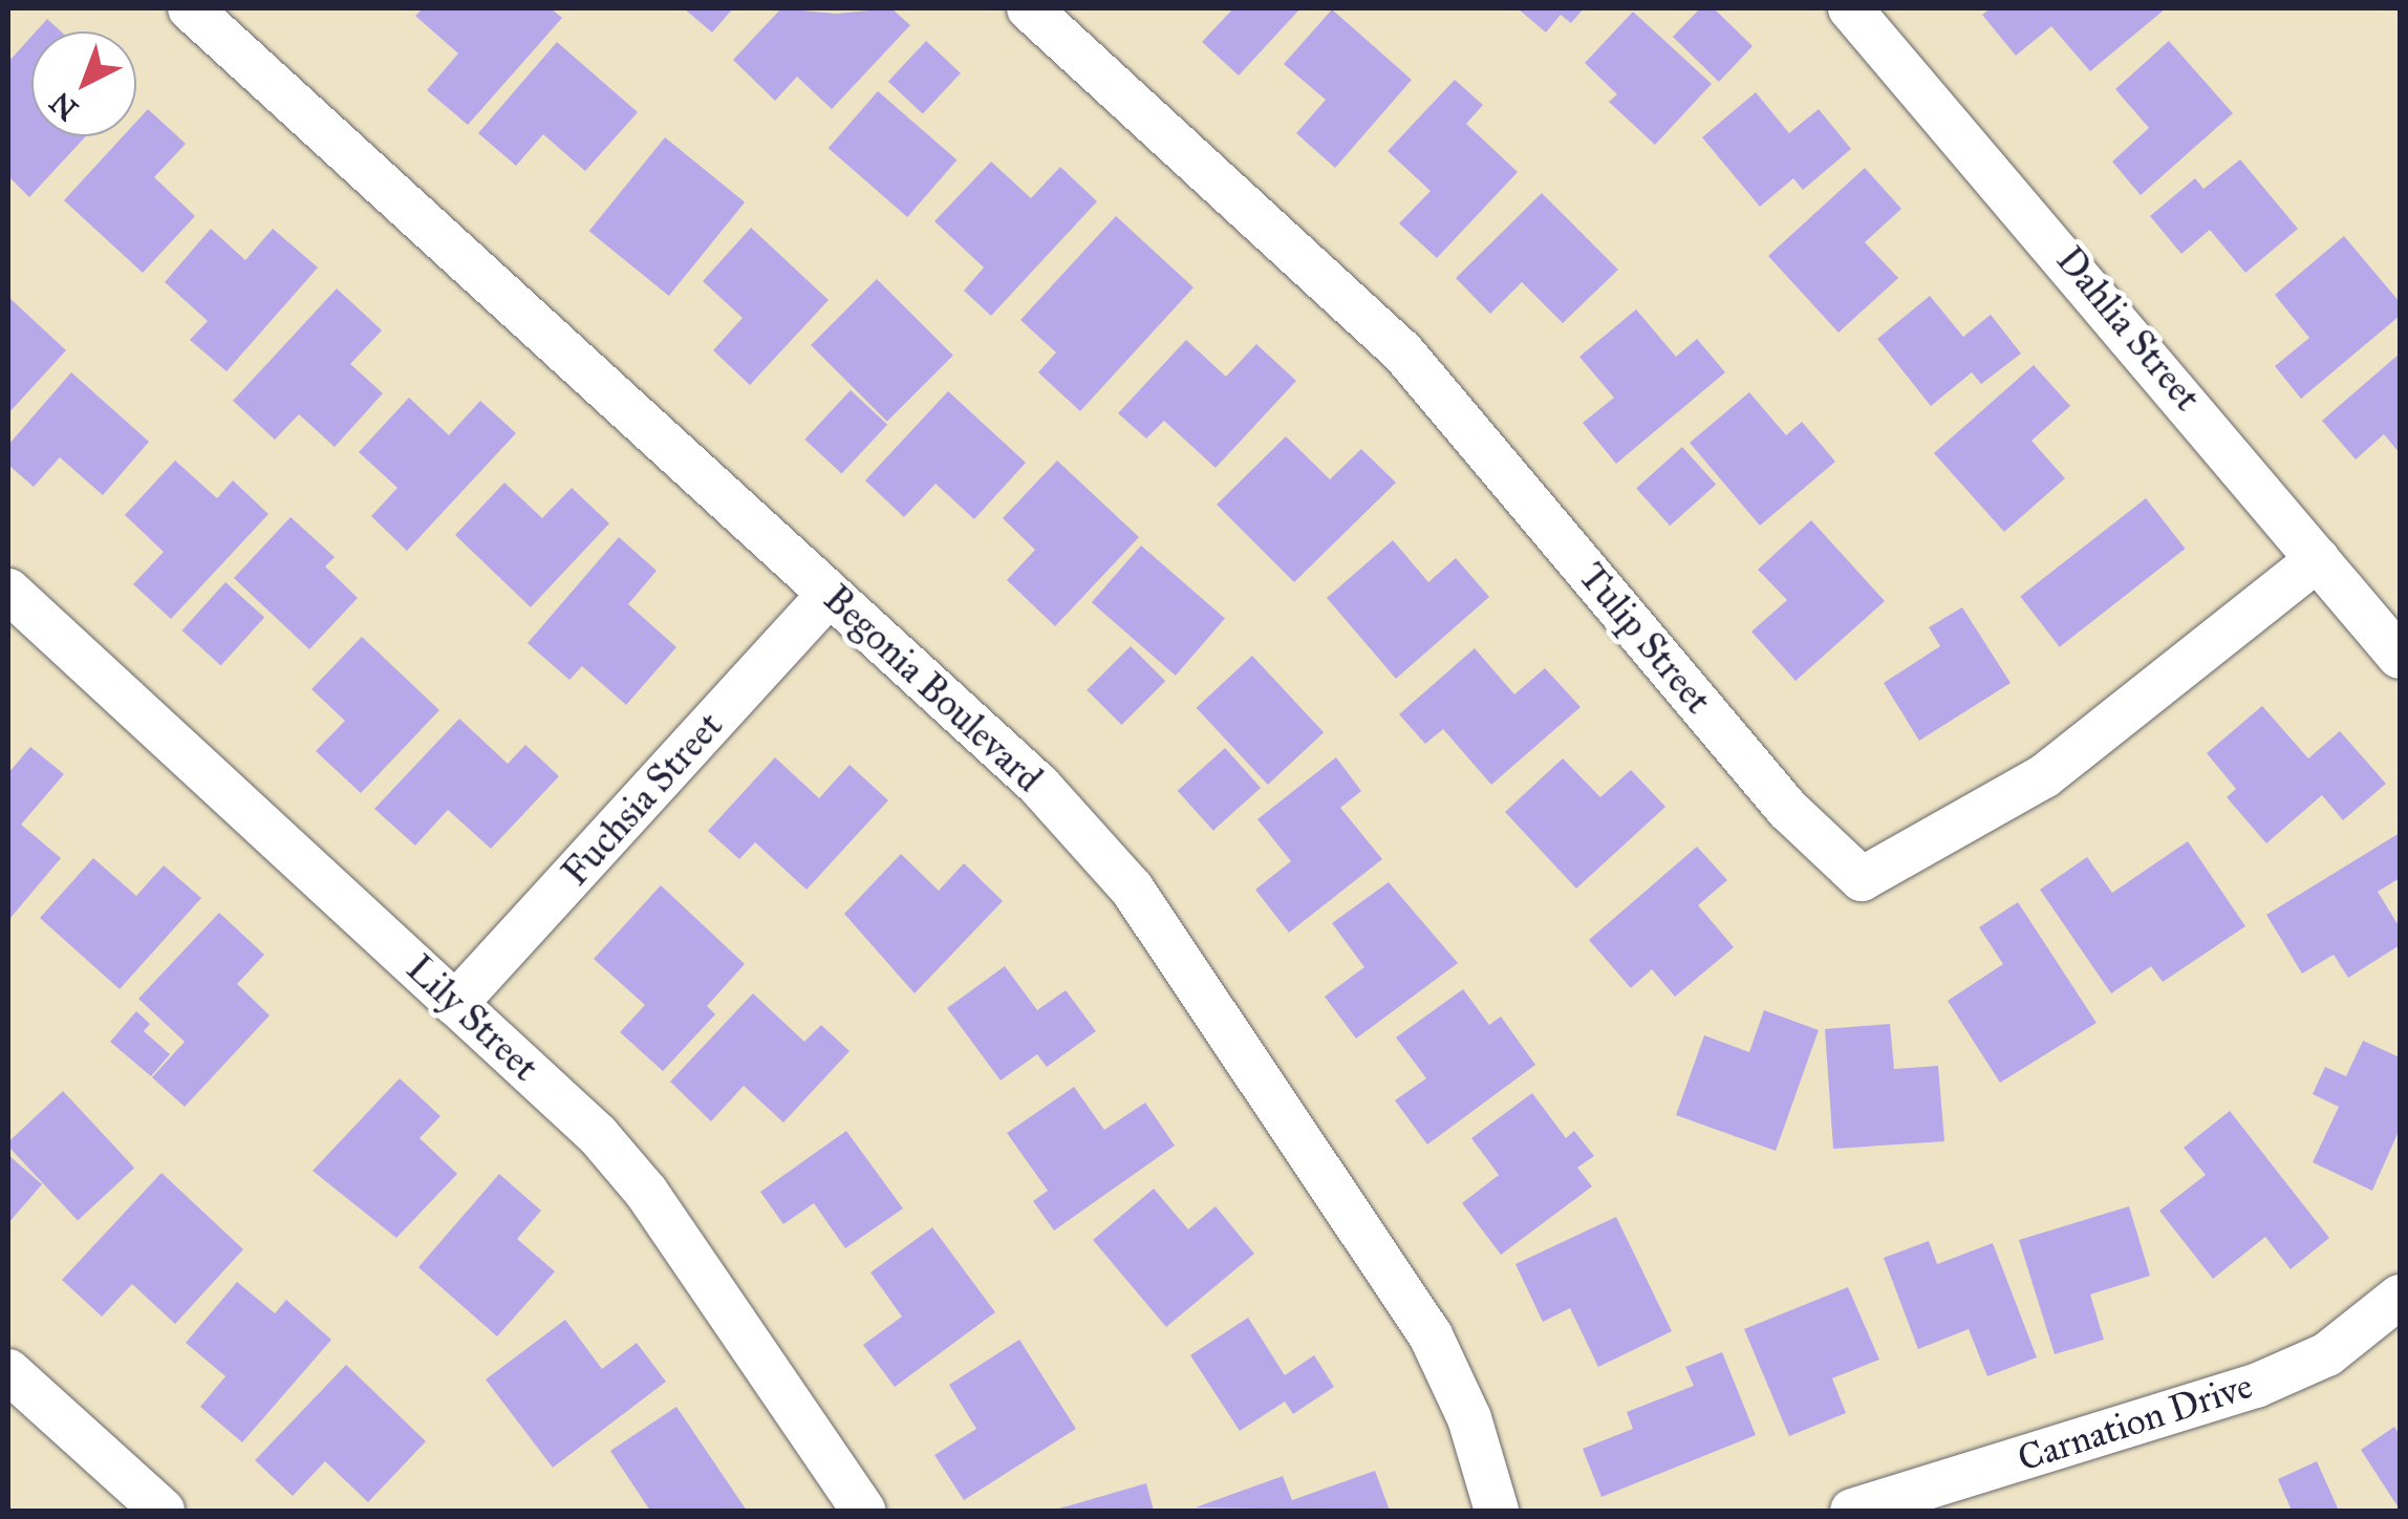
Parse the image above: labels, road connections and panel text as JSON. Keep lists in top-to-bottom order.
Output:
{
  "streets": {
    "street": [
      "Dahlia Street",
      "Tulip Street",
      "Begonia Boulevard",
      "Fuchsia Street",
      "Lily Street",
      "Carnation Drive"
    ]
  },
  "crossings": [
    ["Dahlia Street", "Tulip Street"],
    ["Begonia Boulevard", "Fuchsia Street"],
    ["Fuchsia Street", "Lily Street"]
  ],
  "north": "bottom left"
}
